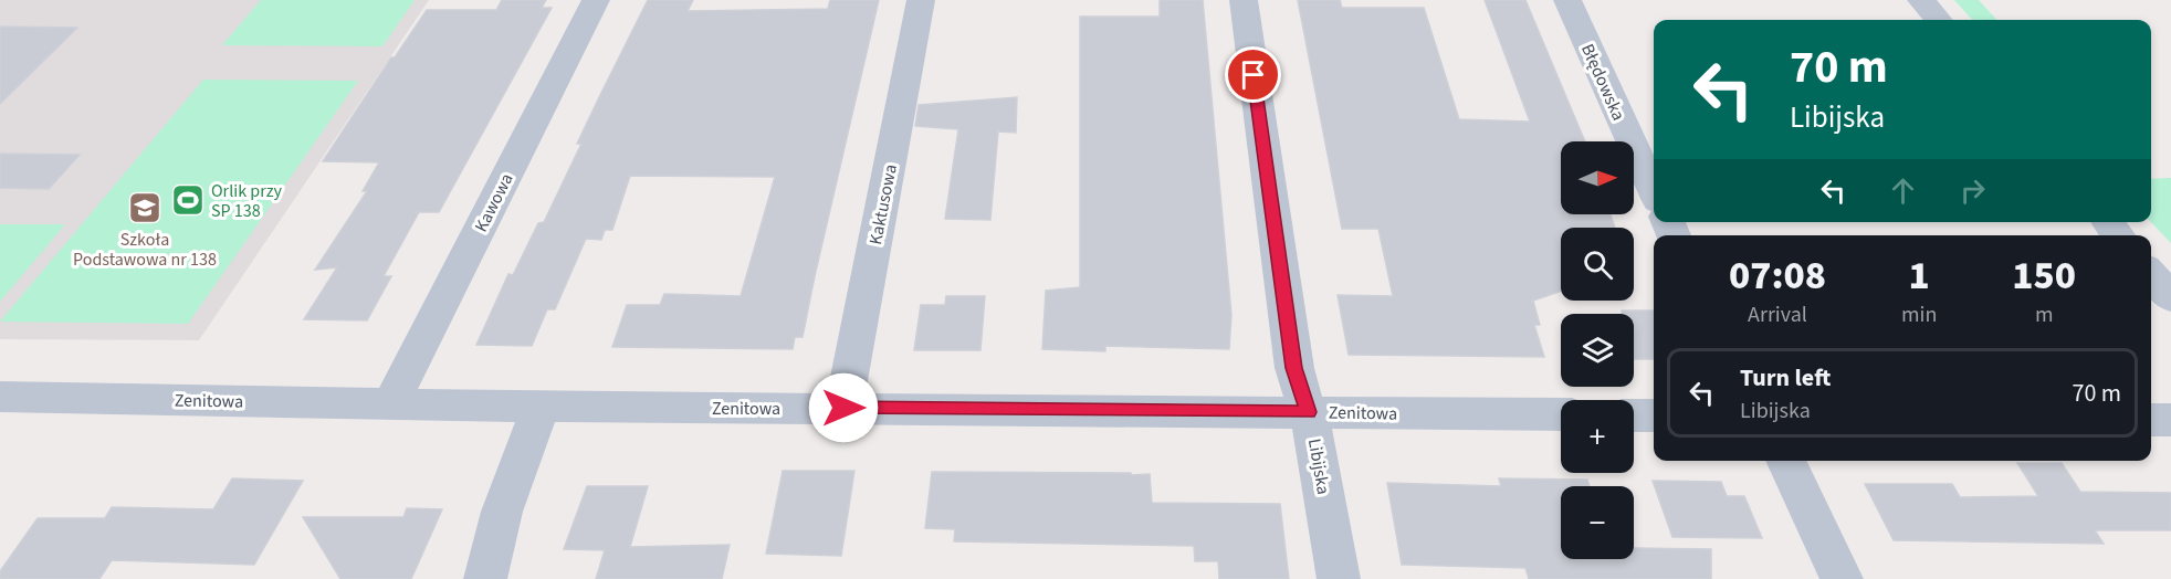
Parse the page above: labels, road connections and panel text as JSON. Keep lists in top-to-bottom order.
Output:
{
  "streets": {
    "street": [
      "Błędowska",
      "Kawowa",
      "Kaktusowa",
      "Zenitowa",
      "Libijska"
    ]
  },
  "crossings": [
    ["Kawowa", "Zenitowa"],
    ["Kaktusowa", "Zenitowa"],
    ["Zenitowa", "Libijska"]
  ],
  "places": {
    "sports": ["Orlik przy SP 138"],
    "school or university": ["Szkoła Podstawowa nr 138"]
  },
  "north": "right",
  "page": {
    "turn": ["70 m", "Libijska"],
    "map_buttons": ["+", "−"],
    "eta": [
      "07:08",
      "Arrival",
      "1",
      "min",
      "150",
      "m"
    ],
    "list": [
      {
        "name": "Turn left",
        "note": "Libijska",
        "value": "70 m"
      }
    ]
  }
}
